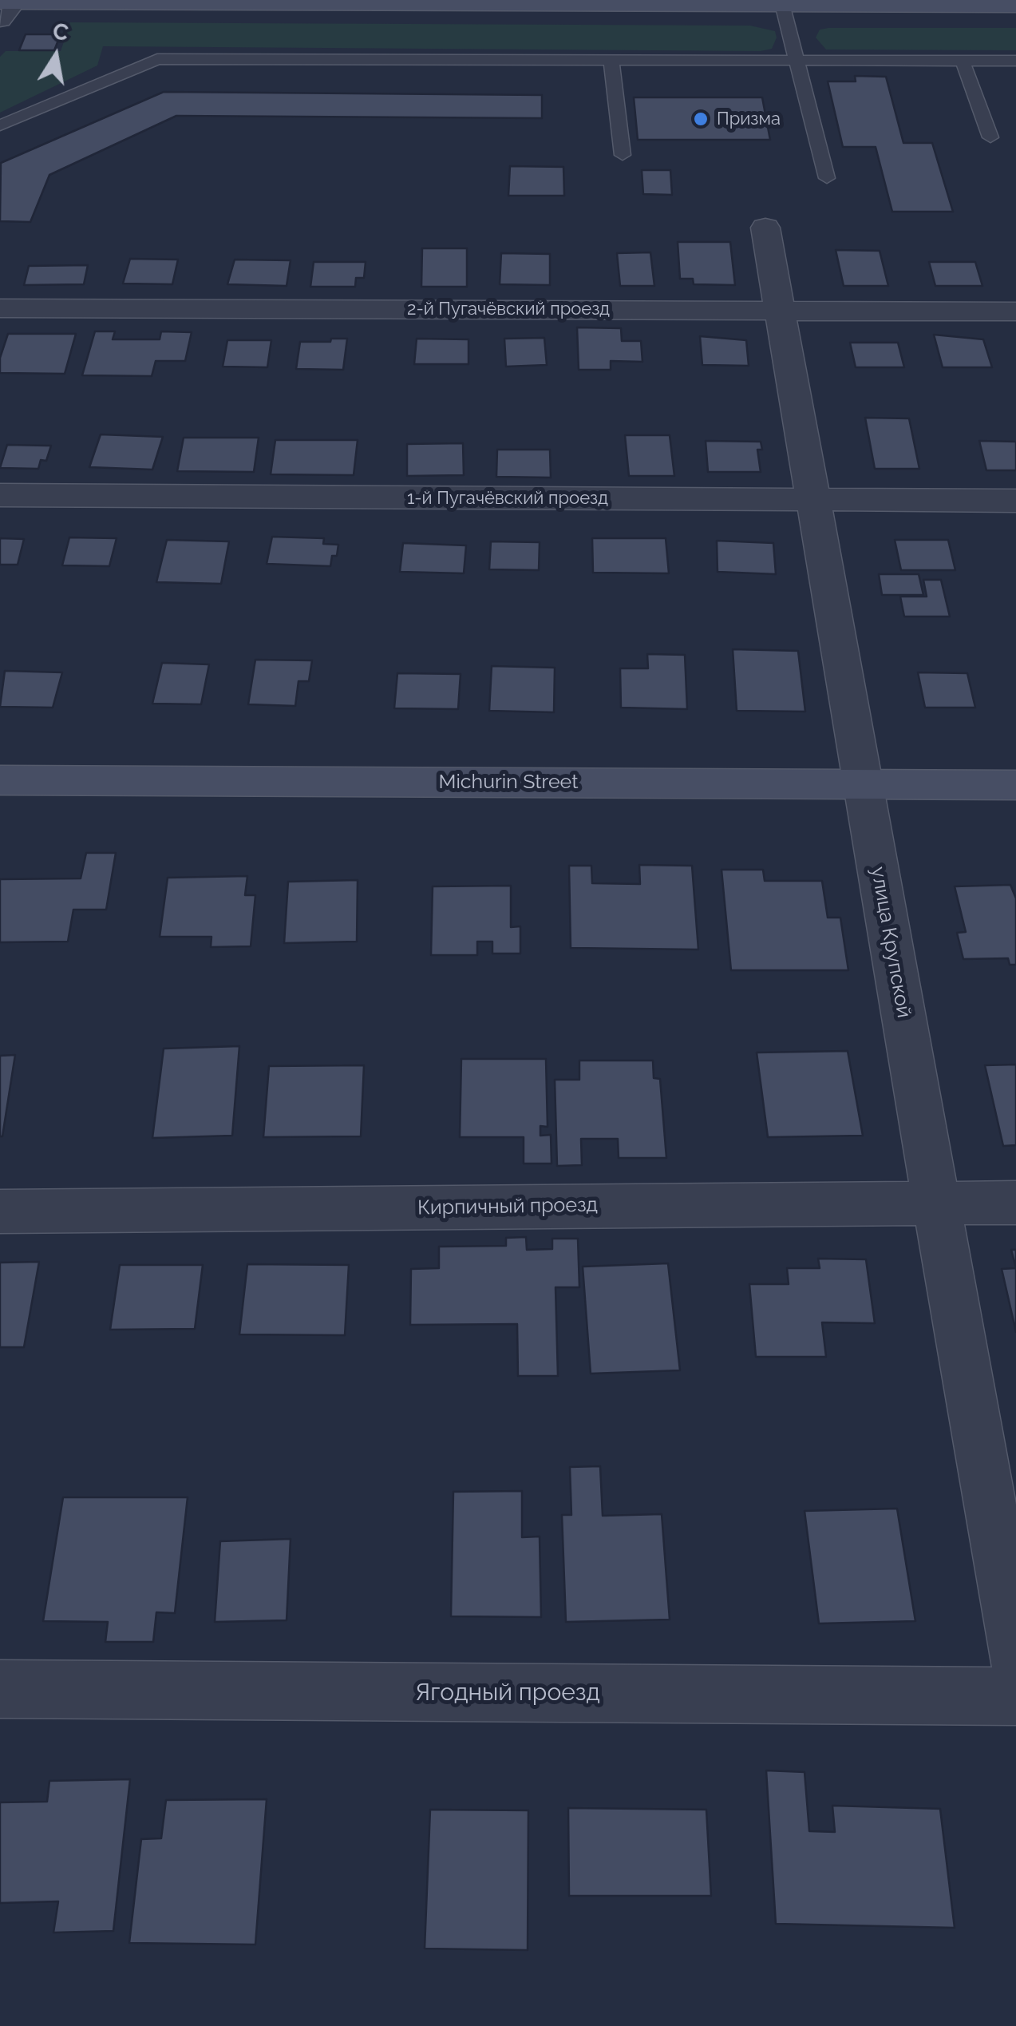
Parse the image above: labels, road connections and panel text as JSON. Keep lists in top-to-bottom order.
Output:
{
  "streets": {
    "main road": ["Michurin Street"],
    "street": [
      "2-й Пугачёвский проезд",
      "1-й Пугачёвский проезд",
      "улица Крупской",
      "Кирпичный проезд",
      "Ягодный проезд"
    ]
  },
  "crossings": [
    ["2-й Пугачёвский проезд", "улица Крупской"],
    ["1-й Пугачёвский проезд", "улица Крупской"],
    ["Michurin Street", "улица Крупской"],
    ["улица Крупской", "Кирпичный проезд"]
  ],
  "places": ["Призма"],
  "north": "top"
}
